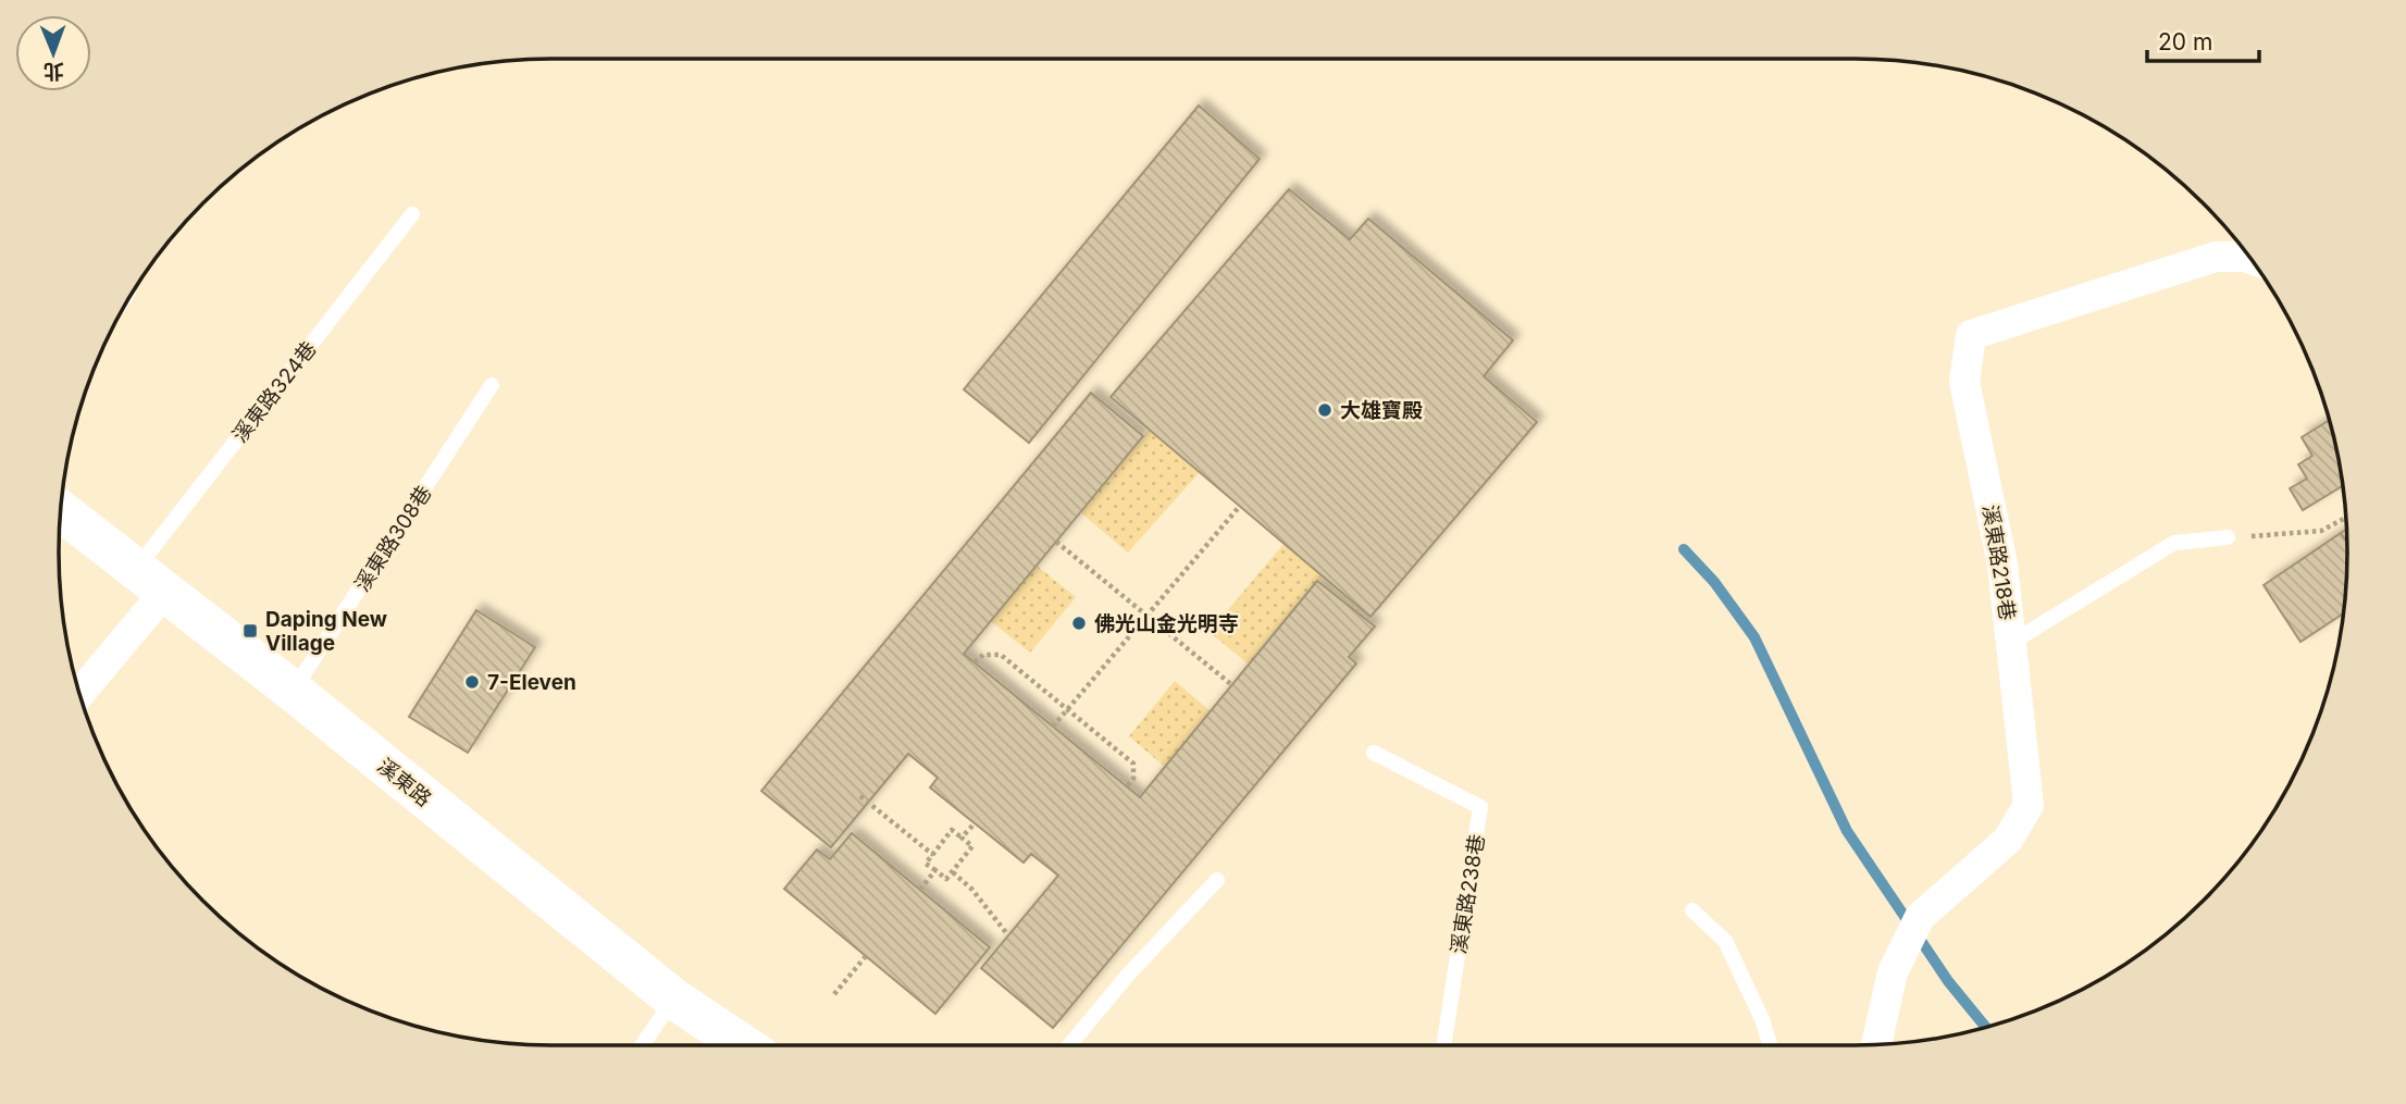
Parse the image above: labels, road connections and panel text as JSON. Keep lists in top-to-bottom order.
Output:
{
  "streets": {
    "main road": ["溪東路"],
    "street": ["溪東路218巷"],
    "lane": ["溪東路324巷", "溪東路308巷", "溪東路238巷"]
  },
  "crossings": [
    ["溪東路324巷", "溪東路"],
    ["溪東路308巷", "溪東路"]
  ],
  "places": {
    "other": ["大雄寶殿", "佛光山金光明寺", "7-Eleven"],
    "transit": ["Daping New Village"]
  },
  "scale_bar": "20 m",
  "north": "bottom"
}
